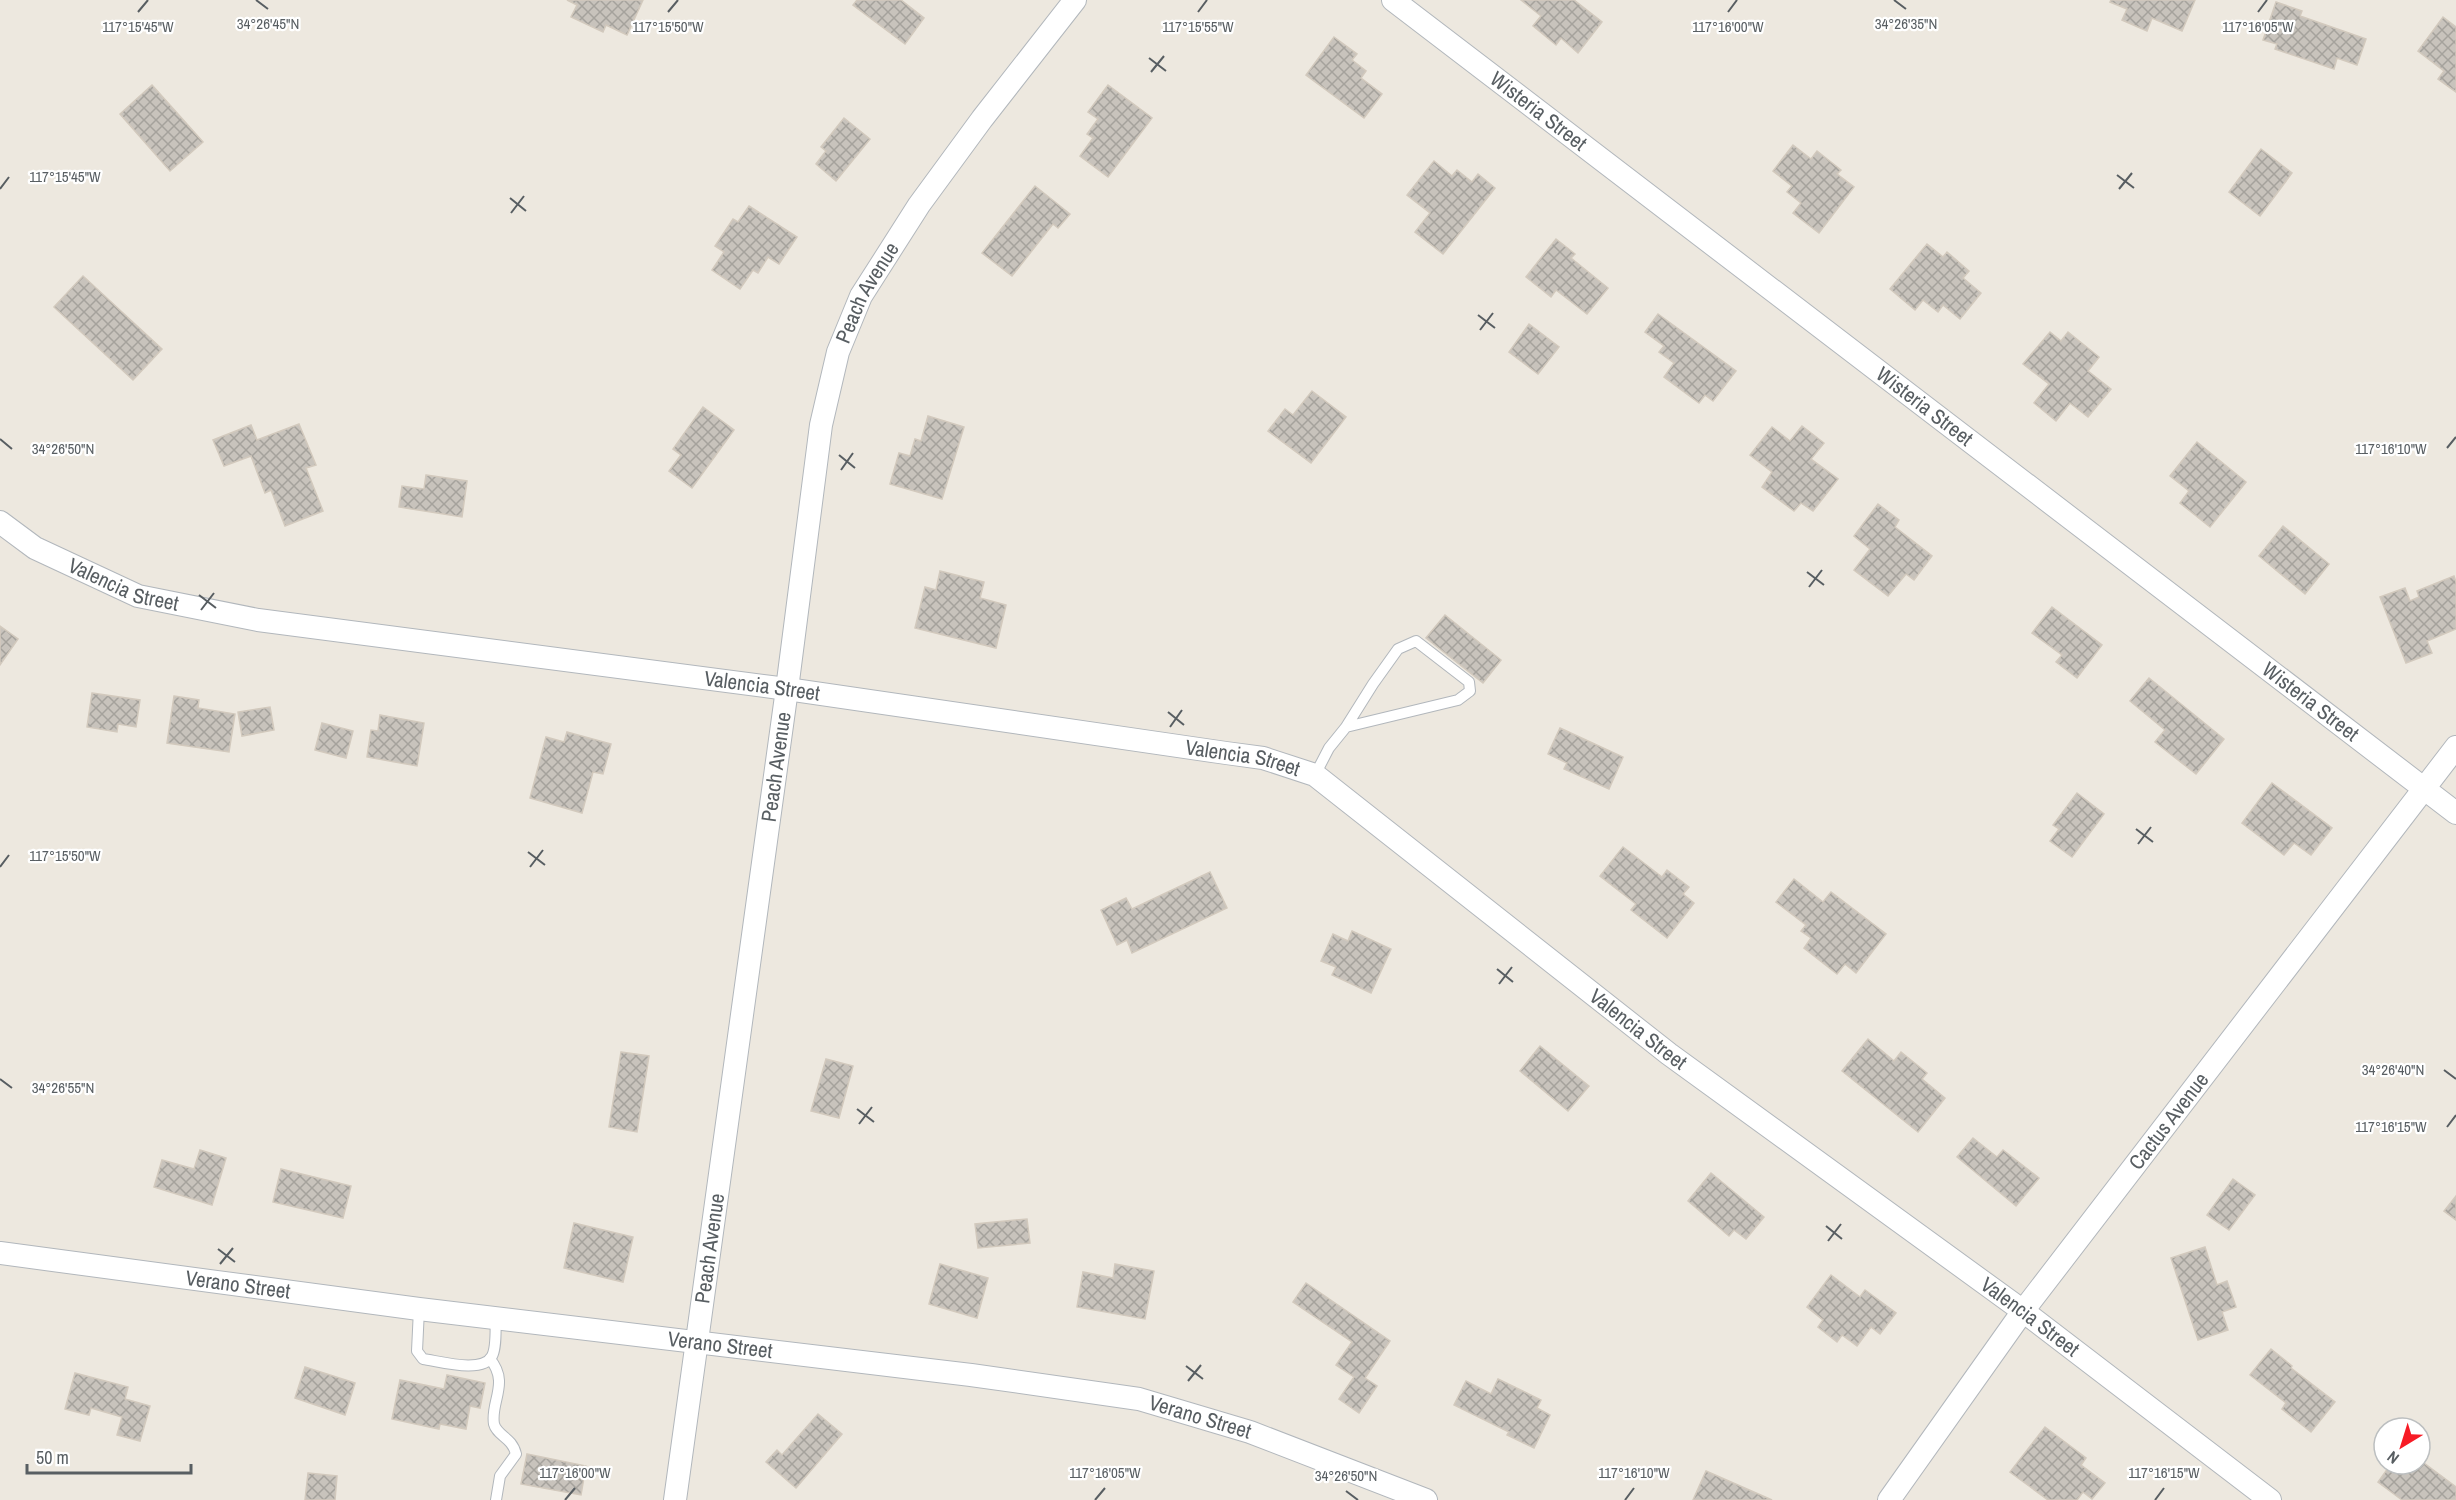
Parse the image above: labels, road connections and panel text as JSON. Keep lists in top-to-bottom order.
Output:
{
  "streets": {
    "street": [
      "Wisteria Street",
      "Peach Avenue",
      "Valencia Street",
      "Cactus Avenue",
      "Verano Street"
    ]
  },
  "crossings": [
    ["Wisteria Street", "Cactus Avenue"],
    ["Peach Avenue", "Valencia Street"],
    ["Peach Avenue", "Verano Street"],
    ["Valencia Street", "Cactus Avenue"]
  ],
  "scale_bar": "50 m",
  "north": "bottom left",
  "coordinates": [
    "34°26'45\"N",
    "34°26'35\"N",
    "117°15'55\"W",
    "117°16'05\"W",
    "117°15'45\"W",
    "117°15'50\"W",
    "117°16'00\"W",
    "117°16'10\"W",
    "34°26'50\"N",
    "34°26'40\"N",
    "34°26'55\"N",
    "117°16'15\"W"
  ]
}
